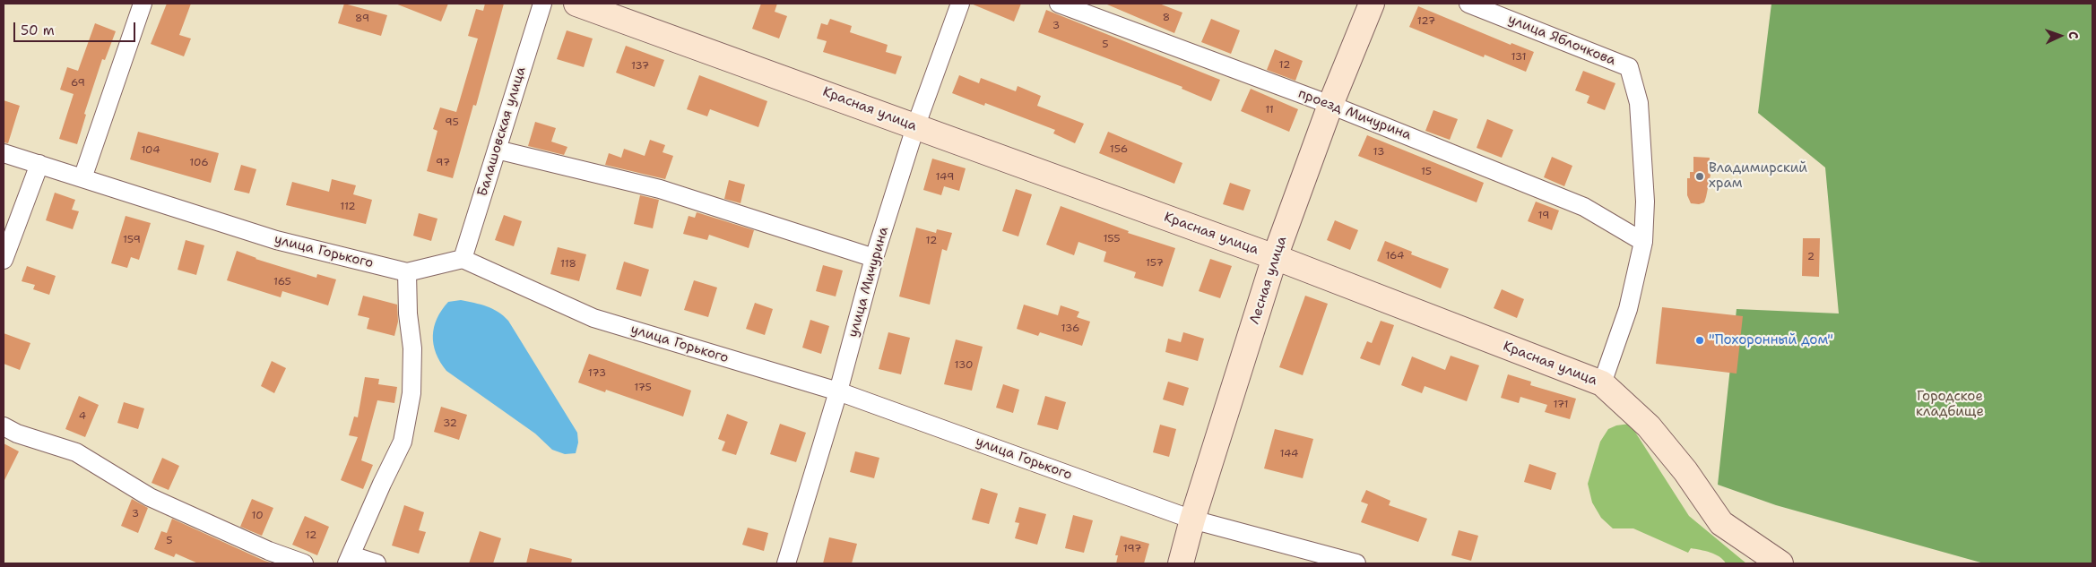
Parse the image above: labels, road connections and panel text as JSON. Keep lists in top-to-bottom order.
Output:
{
  "streets": {
    "main road": ["Красная улица", "Лесная улица"],
    "street": [
      "улица Яблочкова",
      "проезд Мичурина",
      "Балашовская улица",
      "улица Горького",
      "улица Мичурина"
    ]
  },
  "crossings": [
    ["улица Яблочкова", "проезд Мичурина"],
    ["Красная улица", "Лесная улица"],
    ["Красная улица", "улица Мичурина"],
    ["проезд Мичурина", "Лесная улица"],
    ["Балашовская улица", "улица Горького"],
    ["улица Горького", "Лесная улица"],
    ["улица Горького", "улица Мичурина"]
  ],
  "parks": ["Городское кладбище"],
  "places": ["Владимирский храм", "\"Похоронный дом\""],
  "house_numbers": [
    "8",
    "89",
    "127",
    "3",
    "5",
    "131",
    "12",
    "137",
    "69",
    "11",
    "95",
    "156",
    "104",
    "13",
    "106",
    "97",
    "15",
    "149",
    "112",
    "19",
    "155",
    "159",
    "12",
    "164",
    "2",
    "157",
    "118",
    "165",
    "136",
    "130",
    "173",
    "175",
    "171",
    "4",
    "32",
    "144",
    "3",
    "10",
    "12",
    "5",
    "197"
  ],
  "scale_bar": "50 m",
  "north": "right"
}
